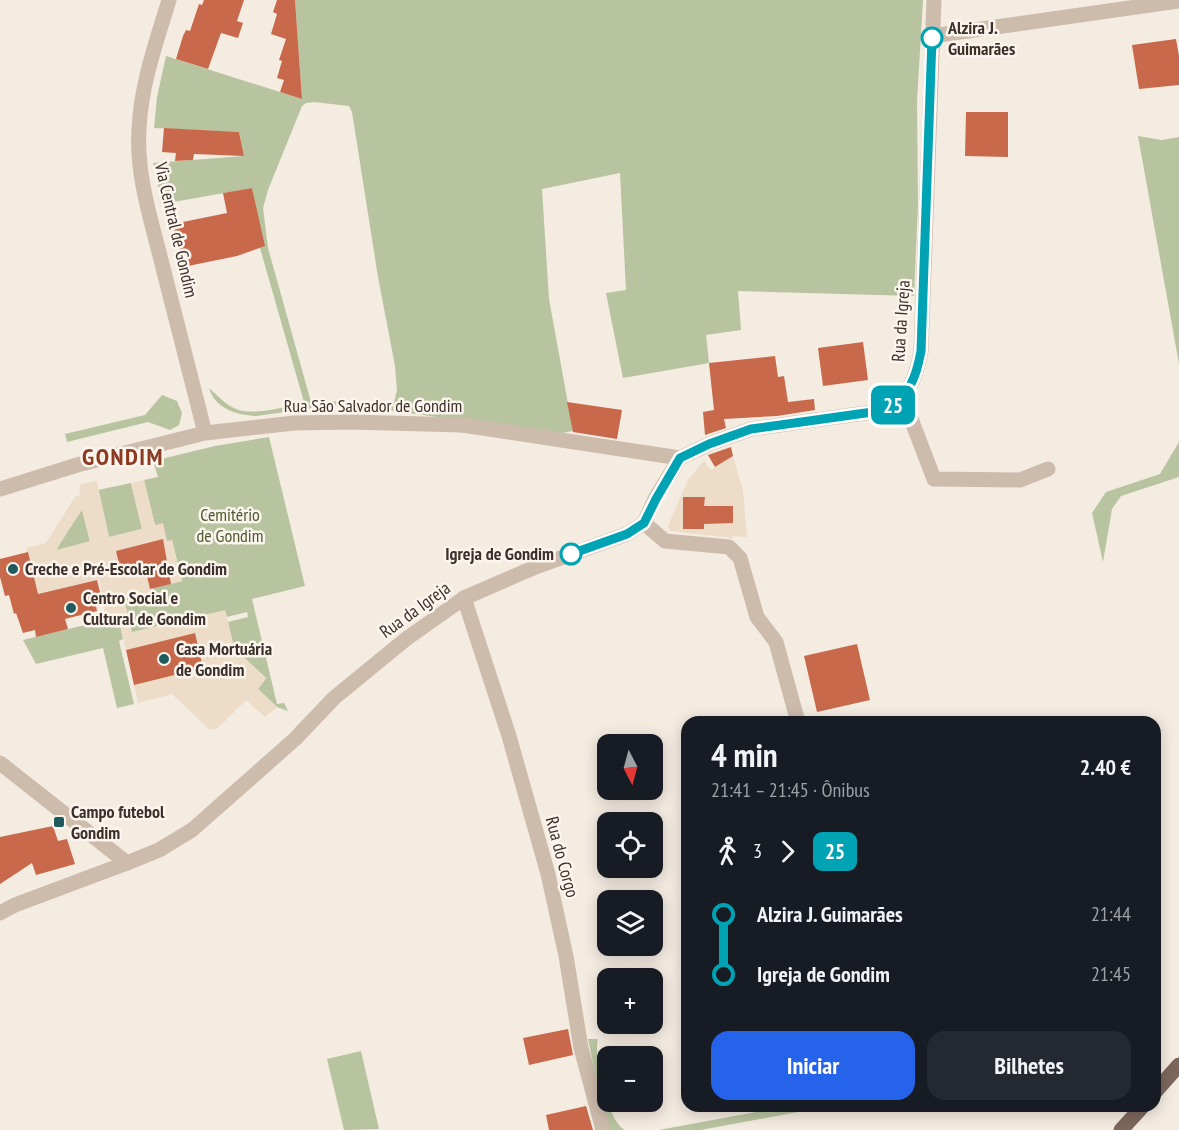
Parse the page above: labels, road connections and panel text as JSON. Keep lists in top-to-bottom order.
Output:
{
  "streets": {
    "street": [
      "Via Central de Gondim",
      "Rua da Igreja",
      "Rua São Salvador de Gondim",
      "Rua do Corgo"
    ]
  },
  "crossings": [
    ["Via Central de Gondim", "Rua São Salvador de Gondim"],
    ["Rua da Igreja", "Rua do Corgo"]
  ],
  "districts": ["GONDIM"],
  "parks": ["Cemitério de Gondim"],
  "places": {
    "other": [
      "Alzira J. Guimarães",
      "Igreja de Gondim",
      "Creche e Pré-Escolar de Gondim",
      "Centro Social e Cultural de Gondim",
      "Casa Mortuária de Gondim"
    ],
    "transit": ["Campo futebol Gondim"]
  },
  "lines": ["bus line 25"],
  "north": "bottom",
  "page": {
    "on_map": "25",
    "heading": ["4 min", "21:41 – 21:45 · Ônibus", "2.40 €"],
    "map_buttons": ["+", "−"],
    "legs": ["3", "25"],
    "list": [
      {
        "name": "Alzira J. Guimarães",
        "value": "21:44"
      },
      {
        "name": "Igreja de Gondim",
        "value": "21:45"
      }
    ],
    "buttons": ["Iniciar", "Bilhetes"]
  }
}
